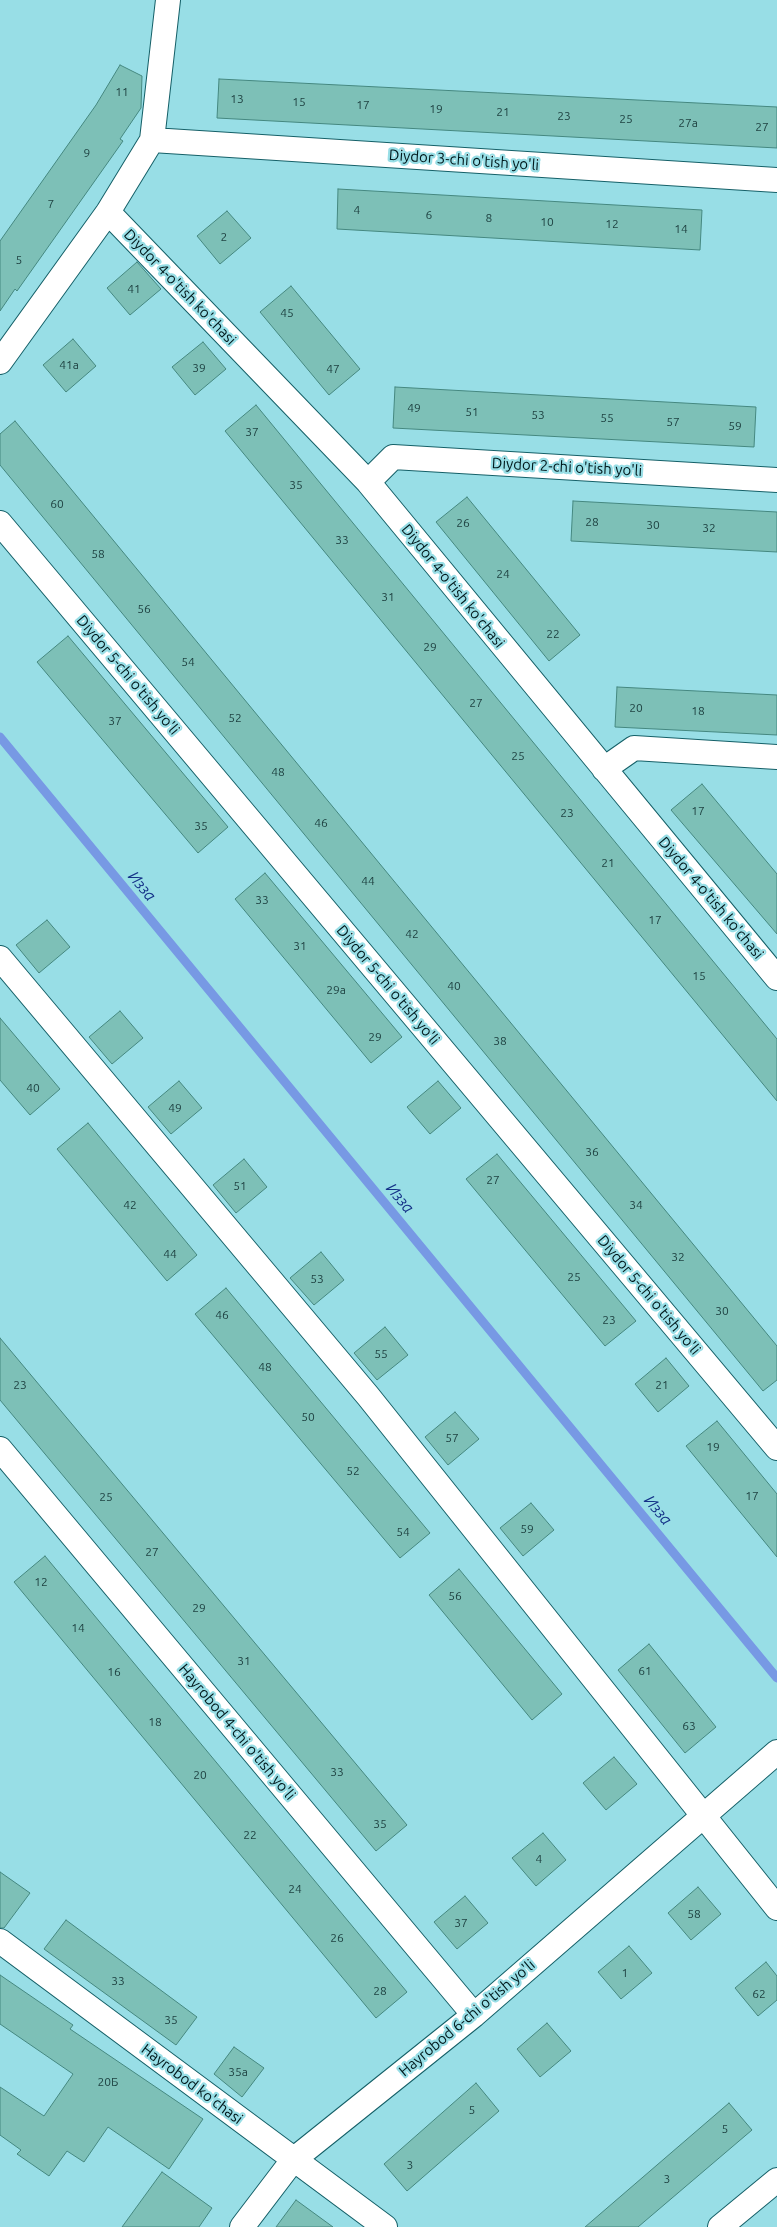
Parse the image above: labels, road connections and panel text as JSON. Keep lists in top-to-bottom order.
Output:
{
  "streets": {
    "street": [
      "Diydor 3-chi o'tish yo'li",
      "Diydor 4-o'tish ko'chasi",
      "Diydor 2-chi o'tish yo'li",
      "Diydor 5-chi o'tish yo'li",
      "Hayrobod 4-chi o'tish yo'li",
      "Hayrobod 6-chi o'tish yo'li",
      "Hayrobod ko'chasi"
    ]
  },
  "crossings": [
    ["Diydor 4-o'tish ko'chasi", "Diydor 2-chi o'tish yo'li"],
    ["Hayrobod 4-chi o'tish yo'li", "Hayrobod 6-chi o'tish yo'li"],
    ["Hayrobod 6-chi o'tish yo'li", "Hayrobod ko'chasi"]
  ],
  "water": ["Изза"],
  "house_numbers": [
    "11",
    "13",
    "15",
    "17",
    "19",
    "21",
    "23",
    "25",
    "27a",
    "27",
    "9",
    "7",
    "4",
    "6",
    "8",
    "10",
    "12",
    "14",
    "2",
    "5",
    "41",
    "45",
    "41a",
    "39",
    "47",
    "49",
    "51",
    "53",
    "55",
    "57",
    "59",
    "37",
    "35",
    "60",
    "28",
    "26",
    "30",
    "32",
    "33",
    "58",
    "24",
    "31",
    "56",
    "22",
    "29",
    "54",
    "27",
    "20",
    "18",
    "52",
    "37",
    "25",
    "48",
    "17",
    "23",
    "46",
    "35",
    "21",
    "44",
    "33",
    "17",
    "42",
    "31",
    "15",
    "40",
    "29a",
    "29",
    "38",
    "40",
    "49",
    "36",
    "27",
    "51",
    "42",
    "34",
    "44",
    "32",
    "25",
    "53",
    "30",
    "46",
    "23",
    "55",
    "48",
    "23",
    "21",
    "50",
    "57",
    "19",
    "52",
    "17",
    "25",
    "59",
    "54",
    "27",
    "12",
    "56",
    "29",
    "14",
    "31",
    "61",
    "16",
    "18",
    "63",
    "33",
    "20",
    "35",
    "22",
    "4",
    "24",
    "58",
    "37",
    "26",
    "1",
    "33",
    "28",
    "62",
    "35",
    "35a",
    "20Б",
    "5",
    "5",
    "3",
    "3"
  ]
}
